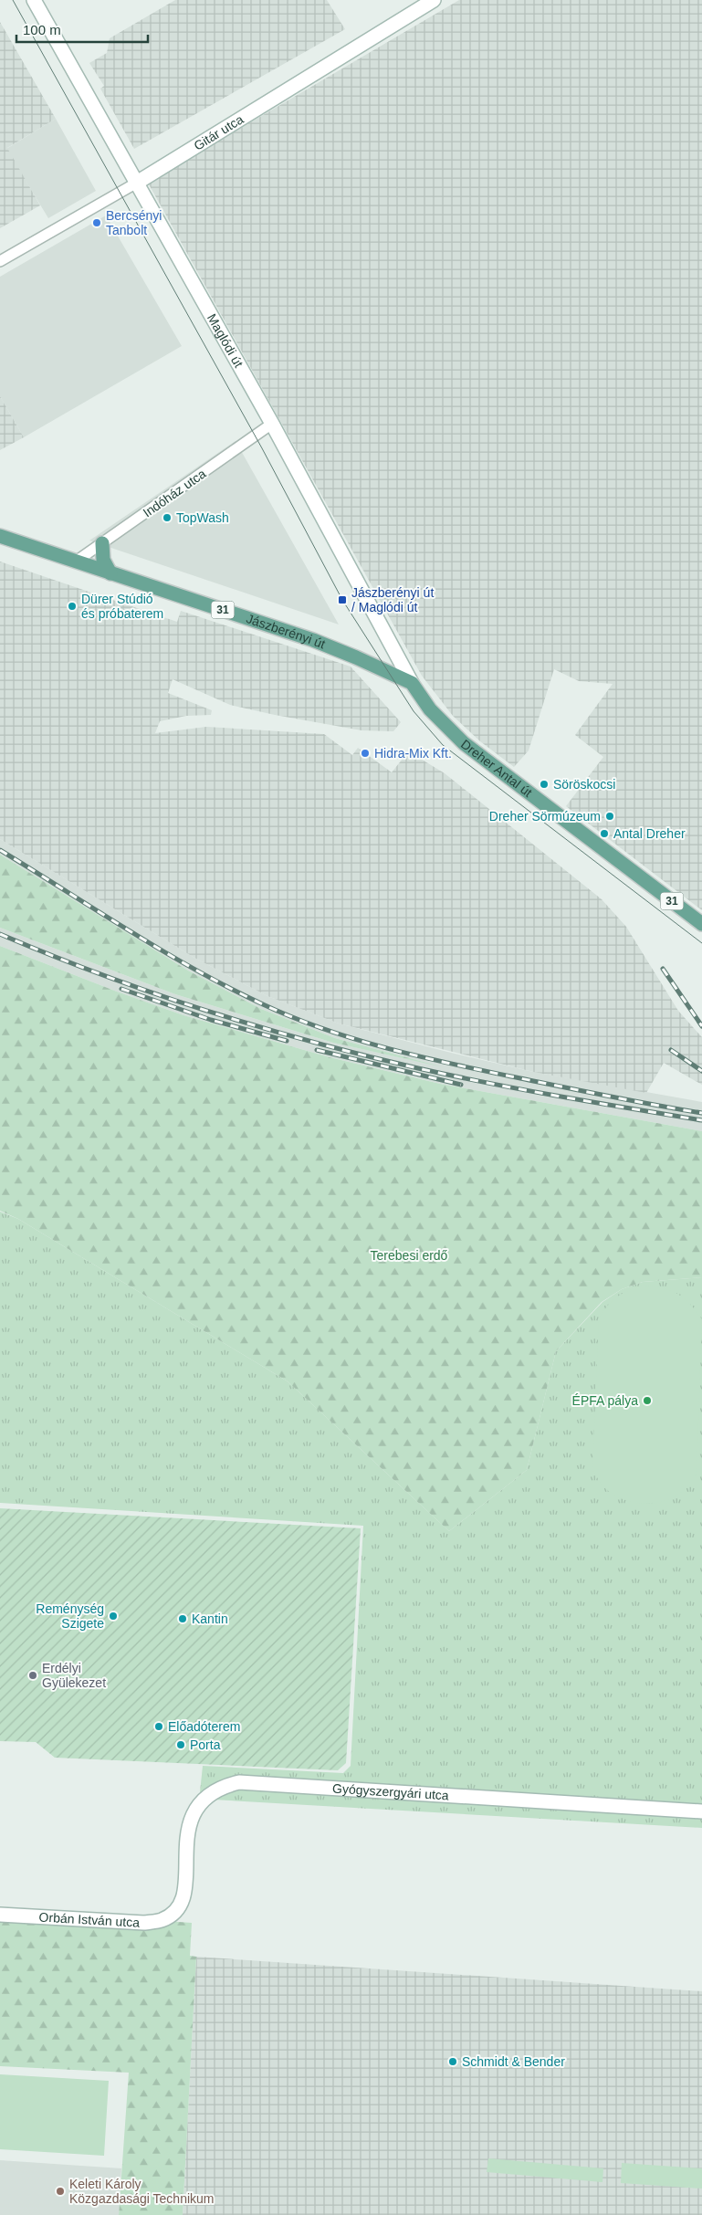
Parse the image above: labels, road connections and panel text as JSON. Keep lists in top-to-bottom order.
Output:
{
  "streets": {
    "main road": ["31", "Jászberényi út", "Dreher Antal út"],
    "street": [
      "Gitár utca",
      "Maglódi út",
      "Indóház utca",
      "Gyógyszergyári utca",
      "Orbán István utca"
    ]
  },
  "crossings": [
    ["Gitár utca", "Maglódi út"],
    ["Maglódi út", "Indóház utca"],
    ["Maglódi út", "Jászberényi út"],
    ["Maglódi út", "Dreher Antal út"],
    ["Indóház utca", "Jászberényi út"],
    ["Jászberényi út", "Dreher Antal út"],
    ["Gyógyszergyári utca", "Orbán István utca"]
  ],
  "parks": ["Terebesi erdő"],
  "places": {
    "other": [
      "Bercsényi Tanbolt",
      "TopWash",
      "Dürer Stúdió és próbaterem",
      "Hidra-Mix Kft.",
      "Söröskocsi",
      "Dreher Sörmúzeum",
      "Antal Dreher",
      "ÉPFA pálya",
      "Reménység Szigete",
      "Kantin",
      "Erdélyi Gyülekezet",
      "Előadóterem",
      "Porta",
      "Schmidt & Bender",
      "Keleti Károly Közgazdasági Technikum"
    ],
    "transit": ["Jászberényi út / Maglódi út"]
  },
  "scale_bar": "100 m"
}
